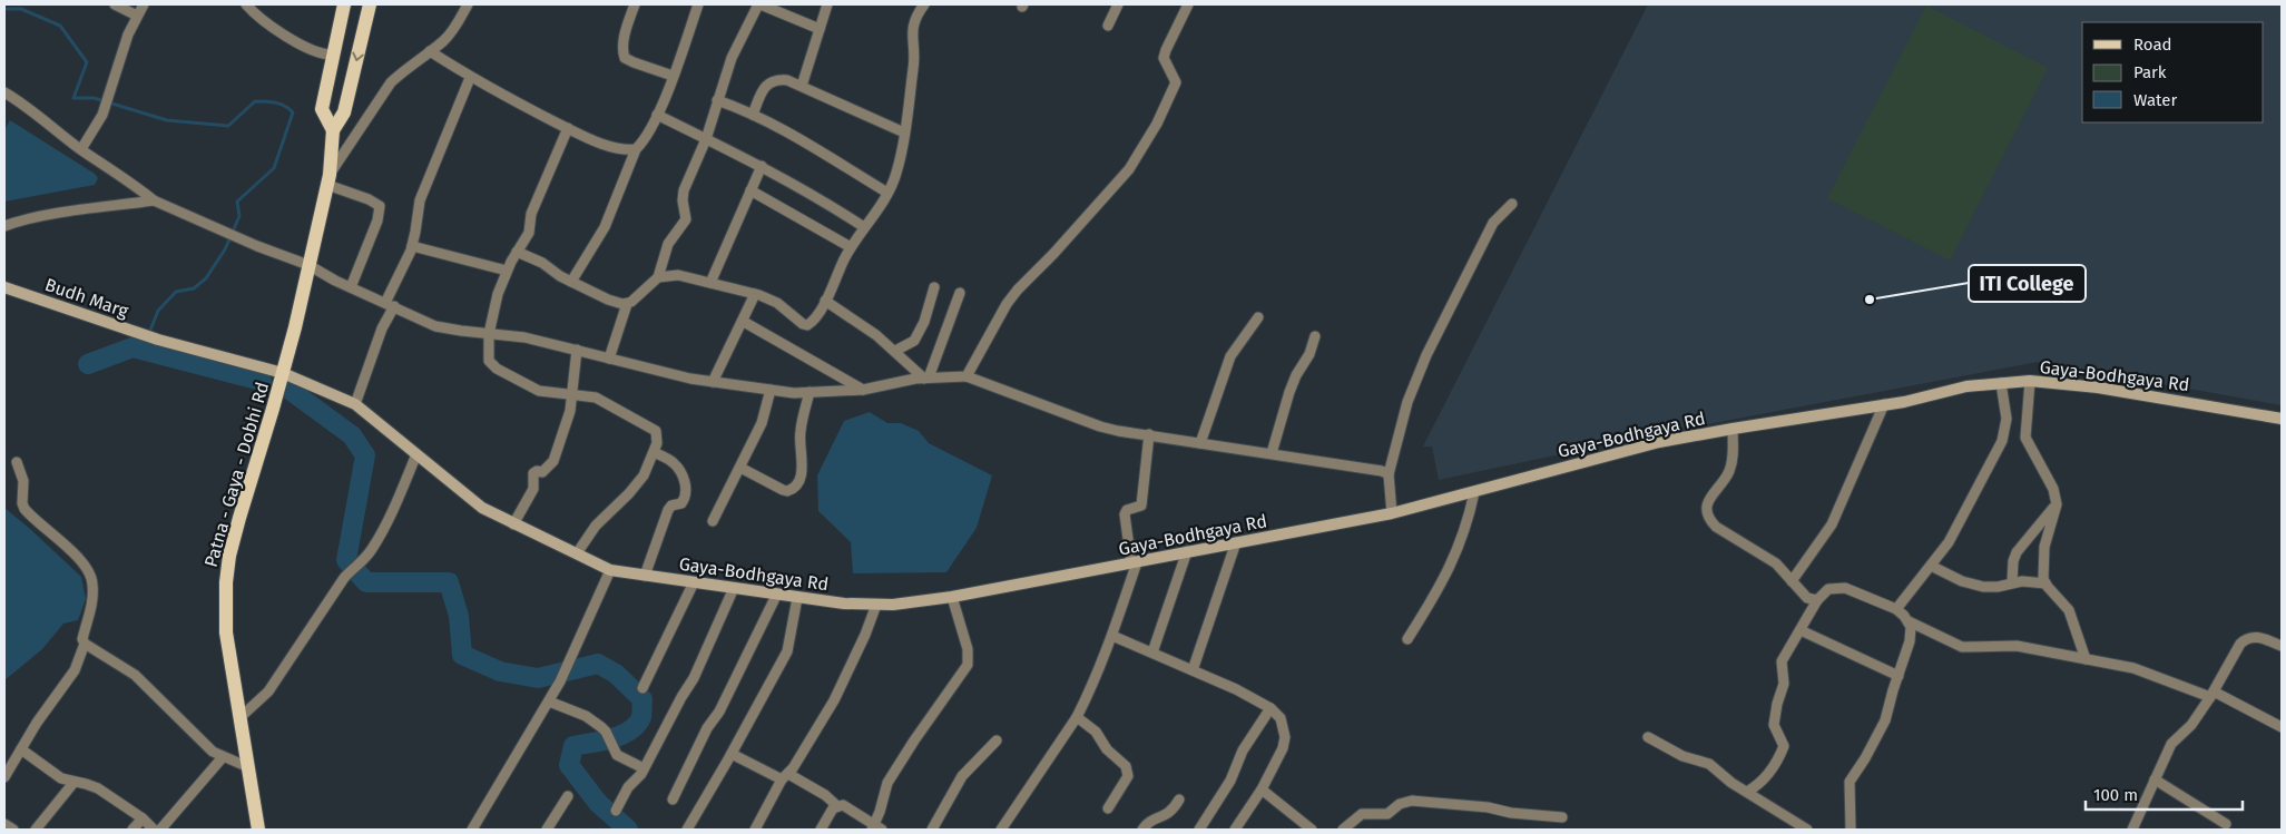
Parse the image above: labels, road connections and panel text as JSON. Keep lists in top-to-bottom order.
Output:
{
  "streets": {
    "main road": ["Patna - Gaya - Dobhi Rd"],
    "street": ["Budh Marg", "Gaya-Bodhgaya Rd"]
  },
  "crossings": [
    ["Budh Marg", "Gaya-Bodhgaya Rd"],
    ["Gaya-Bodhgaya Rd", "Patna - Gaya - Dobhi Rd"]
  ],
  "places": ["ITI College"],
  "legend": ["Road", "Park", "Water"],
  "scale_bar": "100 m"
}
